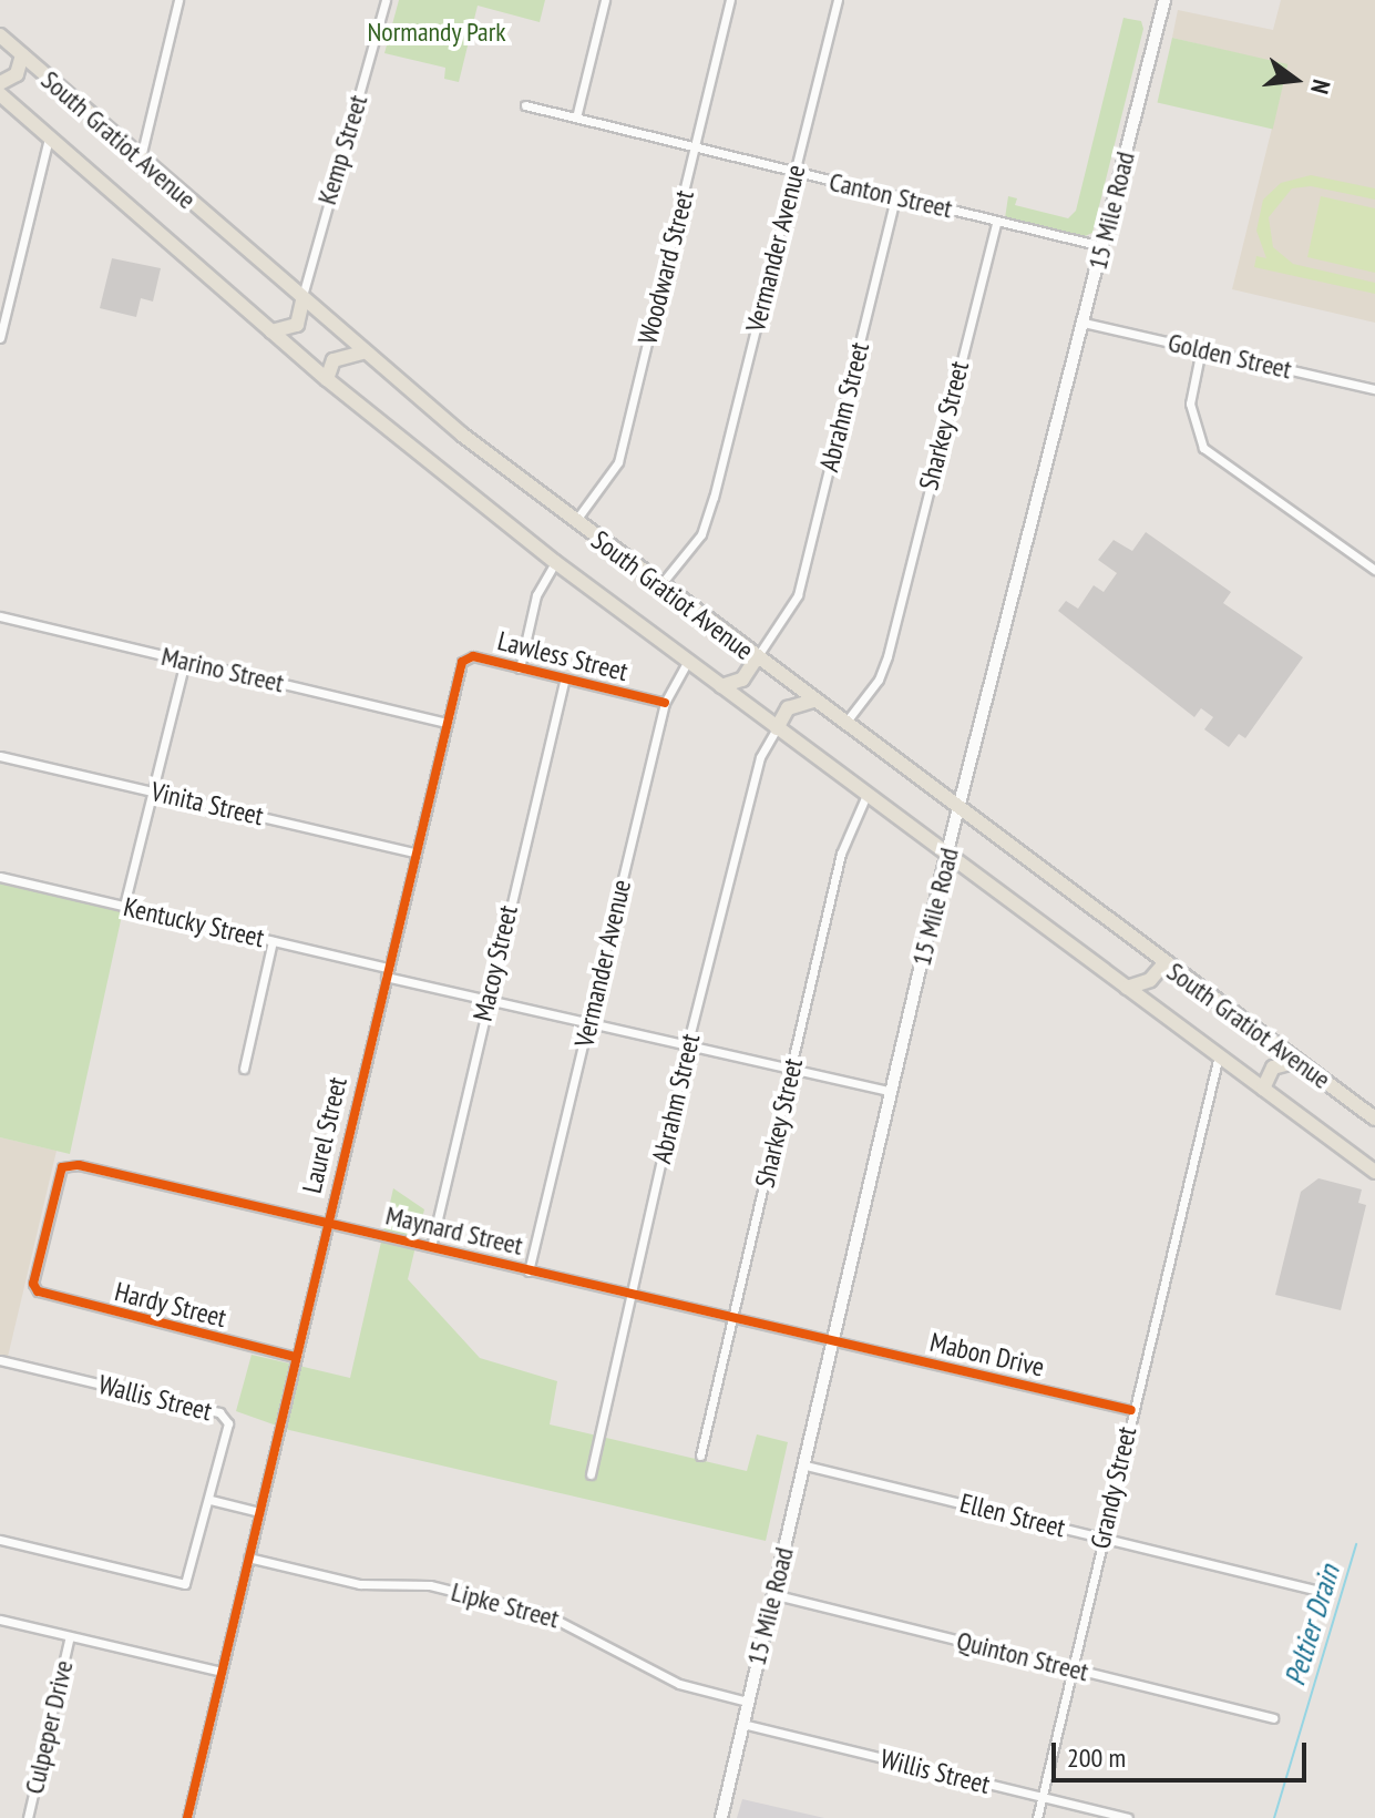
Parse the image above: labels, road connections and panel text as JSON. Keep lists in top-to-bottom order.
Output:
{
  "streets": {
    "main road": ["South Gratiot Avenue", "15 Mile Road"],
    "street": [
      "Kemp Street",
      "Canton Street",
      "Vermander Avenue",
      "Woodward Street",
      "Golden Street",
      "Abrahm Street",
      "Sharkey Street",
      "Lawless Street",
      "Marino Street",
      "Vinita Street",
      "Kentucky Street",
      "Macoy Street",
      "Laurel Street",
      "Maynard Street",
      "Hardy Street",
      "Mabon Drive",
      "Wallis Street",
      "Grandy Street",
      "Ellen Street",
      "Lipke Street",
      "Quinton Street",
      "Culpeper Drive",
      "Willis Street"
    ]
  },
  "crossings": [
    ["South Gratiot Avenue", "Kemp Street"],
    ["South Gratiot Avenue", "15 Mile Road"],
    ["South Gratiot Avenue", "Vermander Avenue"],
    ["South Gratiot Avenue", "Woodward Street"],
    ["South Gratiot Avenue", "Abrahm Street"],
    ["South Gratiot Avenue", "Sharkey Street"],
    ["South Gratiot Avenue", "Grandy Street"],
    ["Canton Street", "15 Mile Road"],
    ["Canton Street", "Vermander Avenue"],
    ["Canton Street", "Woodward Street"],
    ["Canton Street", "Abrahm Street"],
    ["Canton Street", "Sharkey Street"],
    ["15 Mile Road", "Golden Street"],
    ["15 Mile Road", "Kentucky Street"],
    ["15 Mile Road", "Maynard Street"],
    ["15 Mile Road", "Mabon Drive"],
    ["15 Mile Road", "Ellen Street"],
    ["15 Mile Road", "Lipke Street"],
    ["15 Mile Road", "Quinton Street"],
    ["15 Mile Road", "Willis Street"],
    ["Vermander Avenue", "Lawless Street"],
    ["Vermander Avenue", "Kentucky Street"],
    ["Vermander Avenue", "Maynard Street"],
    ["Abrahm Street", "Kentucky Street"],
    ["Abrahm Street", "Maynard Street"],
    ["Sharkey Street", "Kentucky Street"],
    ["Sharkey Street", "Maynard Street"],
    ["Lawless Street", "Marino Street"],
    ["Lawless Street", "Macoy Street"],
    ["Lawless Street", "Laurel Street"],
    ["Marino Street", "Laurel Street"],
    ["Vinita Street", "Laurel Street"],
    ["Kentucky Street", "Macoy Street"],
    ["Kentucky Street", "Laurel Street"],
    ["Macoy Street", "Maynard Street"],
    ["Laurel Street", "Maynard Street"],
    ["Laurel Street", "Hardy Street"],
    ["Laurel Street", "Lipke Street"],
    ["Maynard Street", "Hardy Street"],
    ["Maynard Street", "Mabon Drive"],
    ["Mabon Drive", "Grandy Street"],
    ["Grandy Street", "Ellen Street"],
    ["Grandy Street", "Quinton Street"],
    ["Grandy Street", "Willis Street"]
  ],
  "water": ["Peltier Drain"],
  "parks": ["Normandy Park"],
  "scale_bar": "200 m",
  "north": "right"
}
